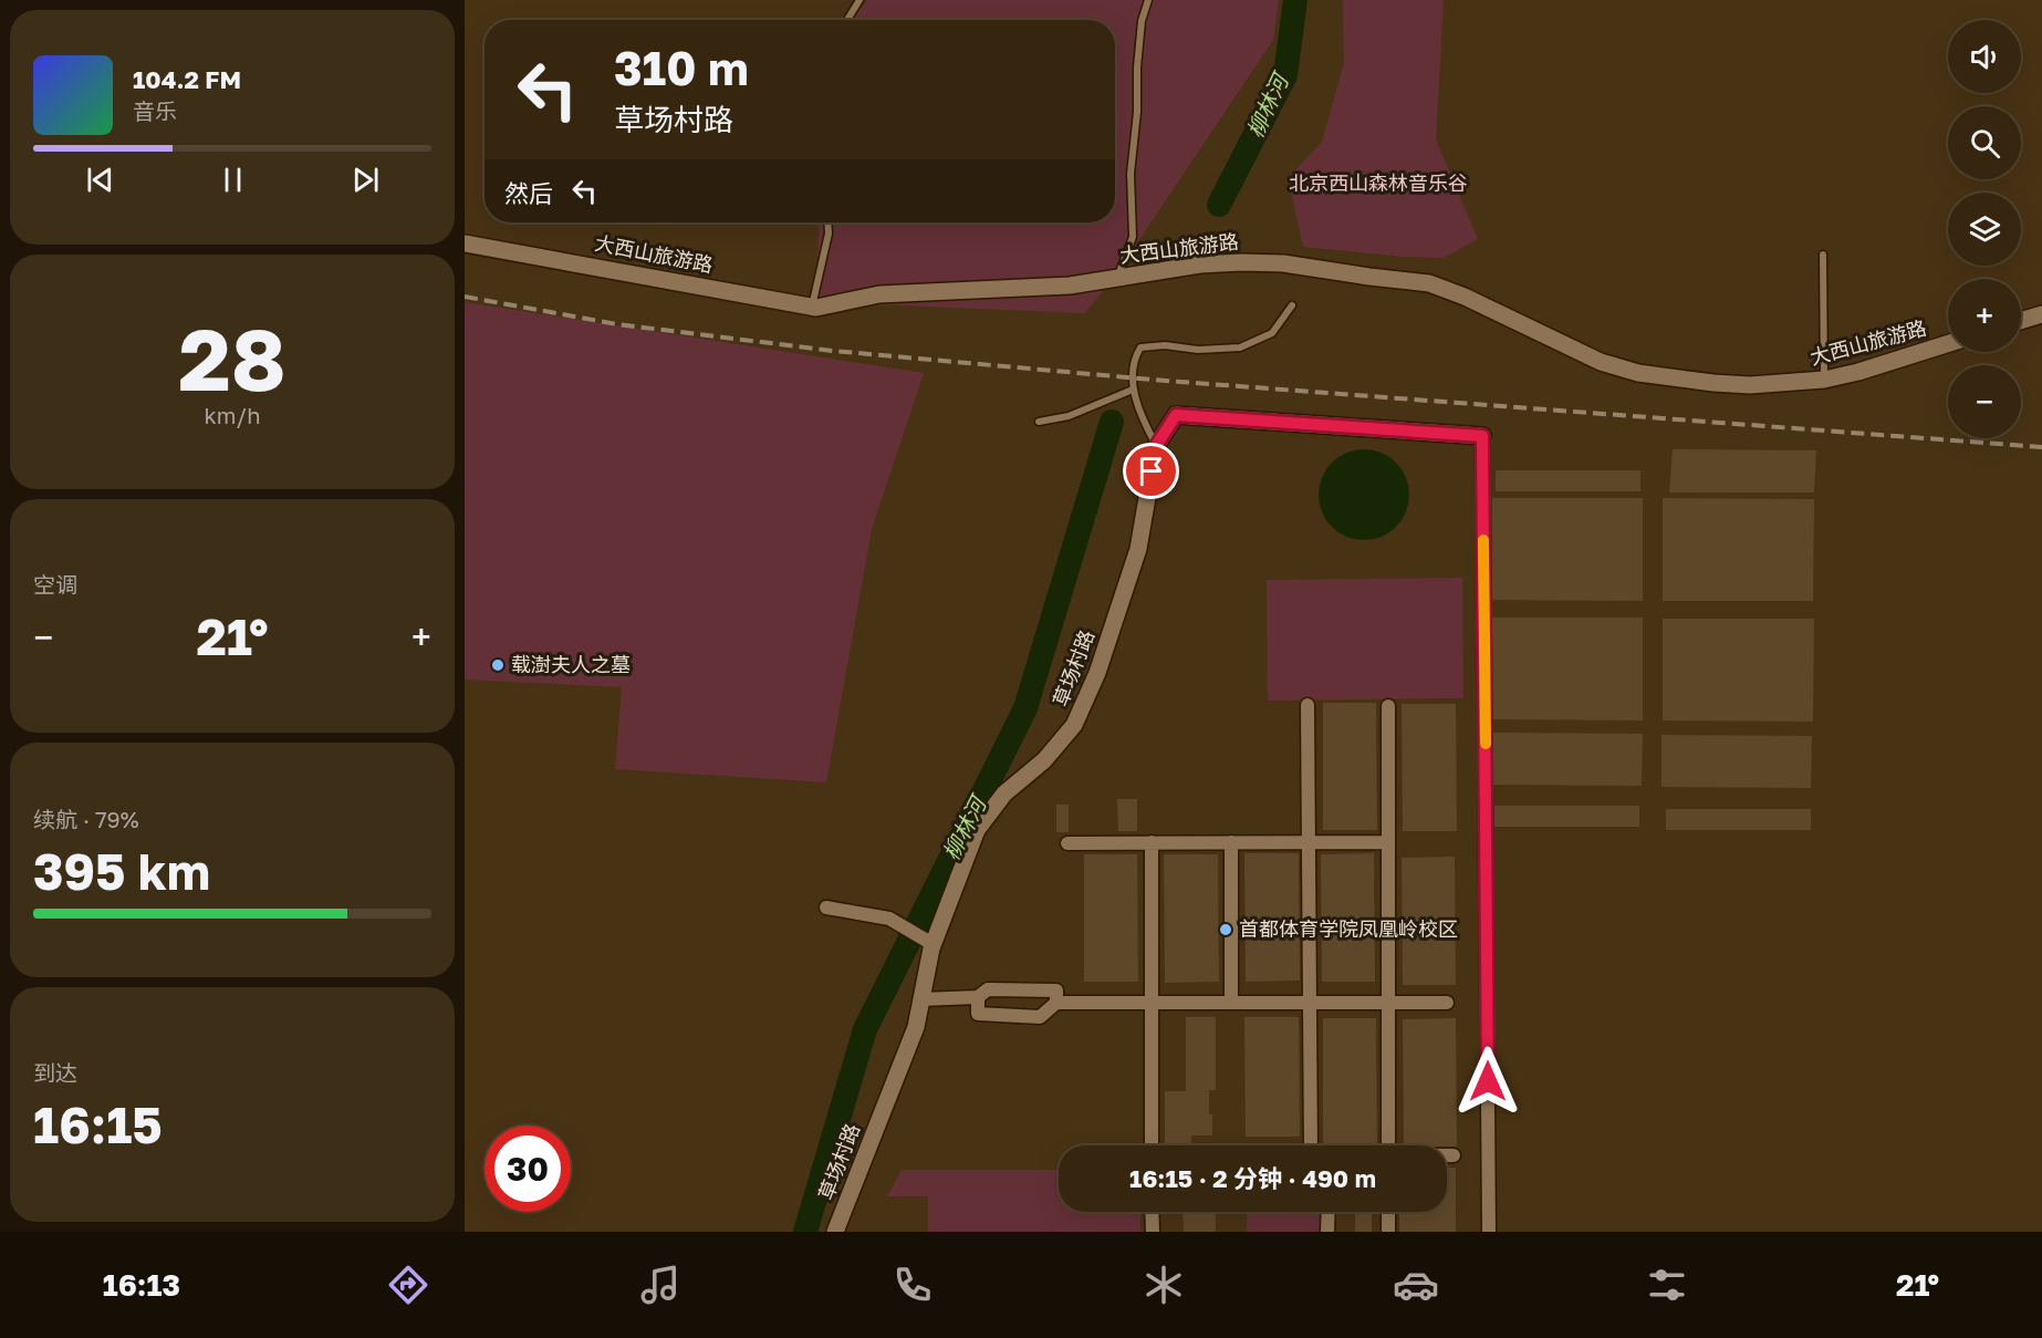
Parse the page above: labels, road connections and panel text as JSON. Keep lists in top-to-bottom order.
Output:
{
  "streets": {
    "street": ["大西山旅游路", "草场村路"]
  },
  "water": ["柳林河"],
  "parks": ["北京西山森林音乐谷"],
  "places": ["载澍夫人之墓", "首都体育学院凤凰岭校区"],
  "page": {
    "map_buttons": ["+", "−"],
    "turn": ["310 m", "草场村路"],
    "song": ["104.2 FM", "音乐"],
    "then": "然后",
    "tile": [
      ["28", "km/h"],
      "空调",
      ["续航 · 79%", "395 km"],
      ["到达", "16:15"]
    ],
    "heat": ["−", "21°", "+"],
    "limit": "30",
    "trip": "16:15 · 2 分钟 · 490 m",
    "tabs": ["16:13", "21°"]
  }
}
